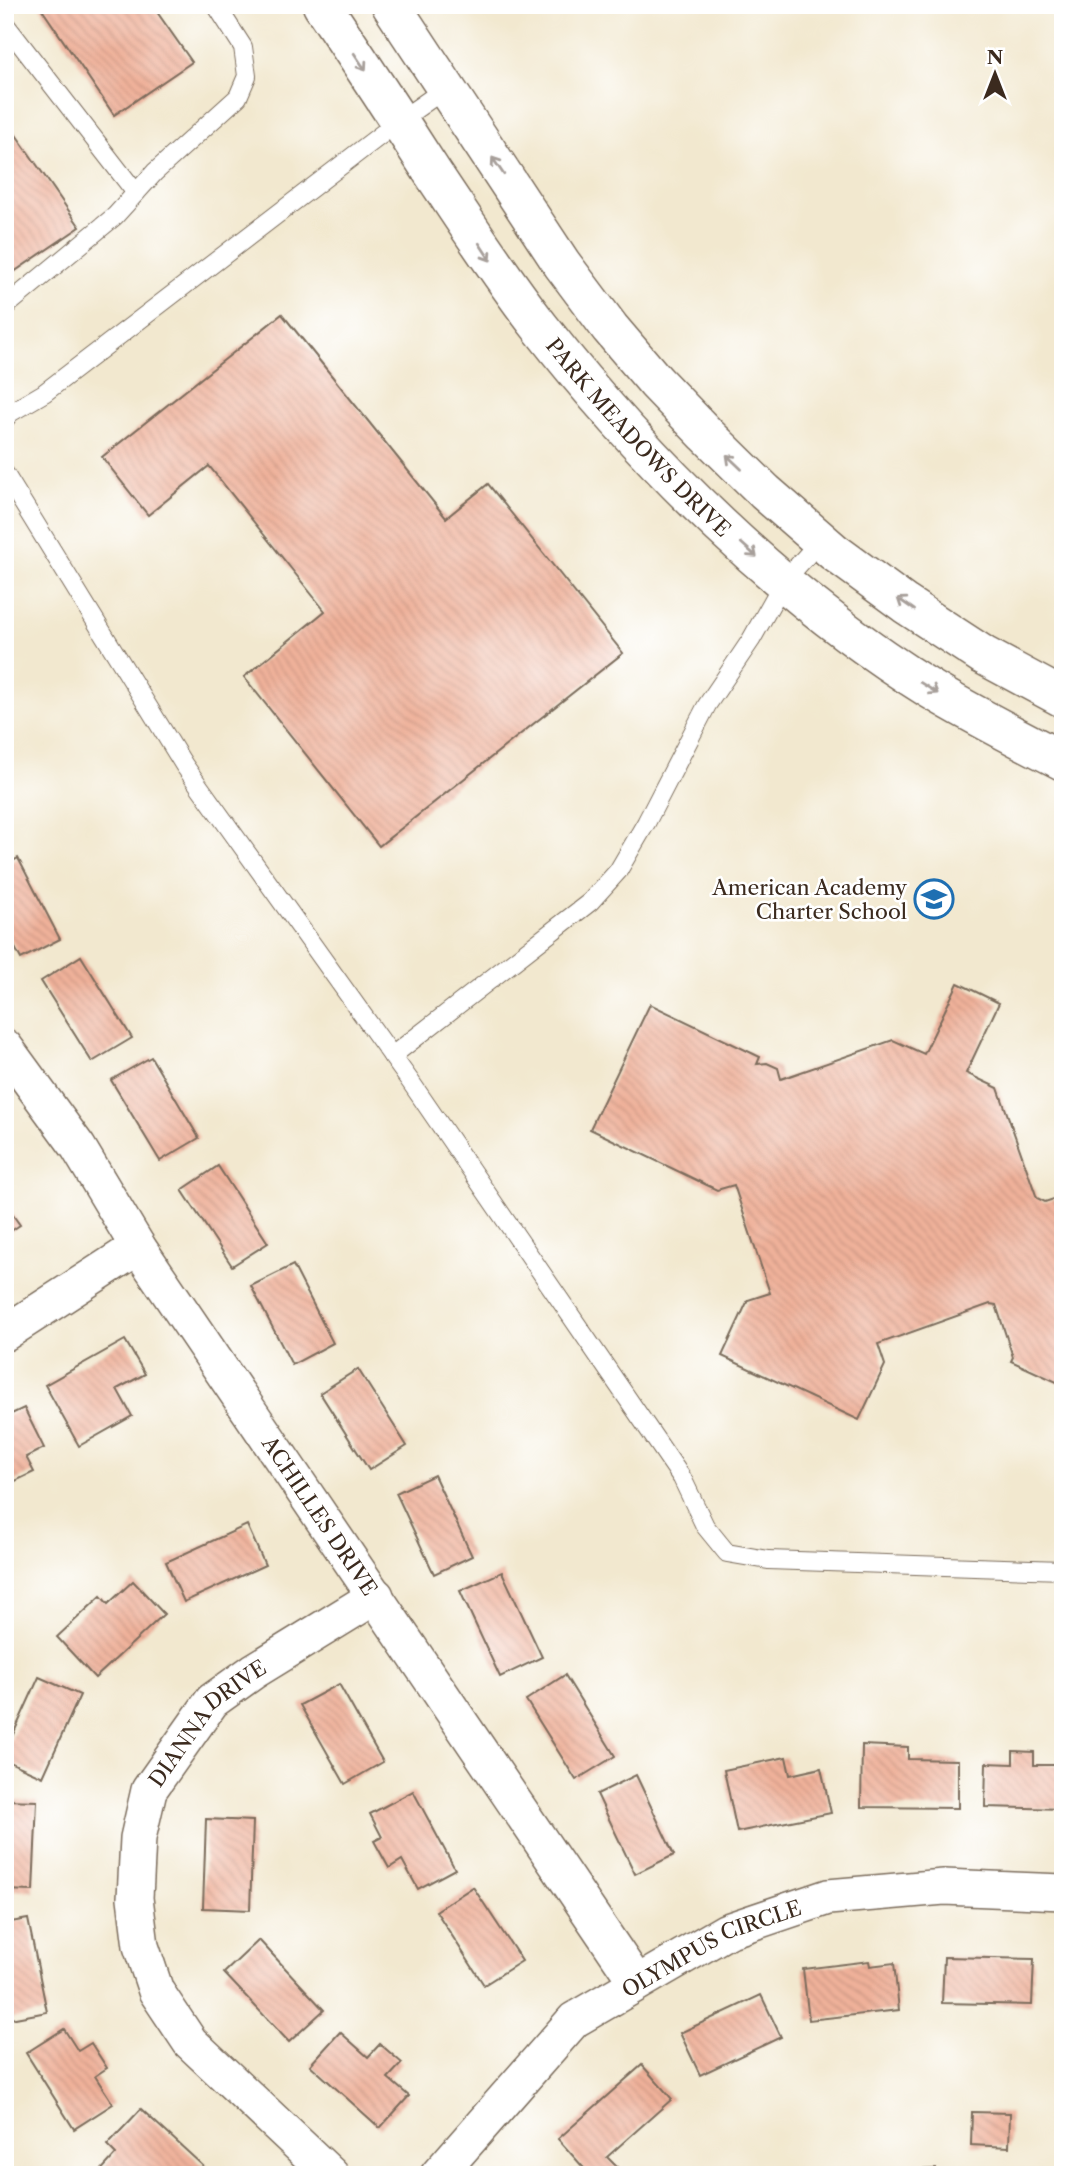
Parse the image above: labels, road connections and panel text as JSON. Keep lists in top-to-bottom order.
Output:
{
  "streets": {
    "main road": ["PARK MEADOWS DRIVE"],
    "street": ["ACHILLES DRIVE", "DIANNA DRIVE", "OLYMPUS CIRCLE"]
  },
  "crossings": [
    ["ACHILLES DRIVE", "DIANNA DRIVE"],
    ["ACHILLES DRIVE", "OLYMPUS CIRCLE"]
  ],
  "places": {
    "school or university": ["American Academy Charter School"]
  },
  "north": "top"
}
